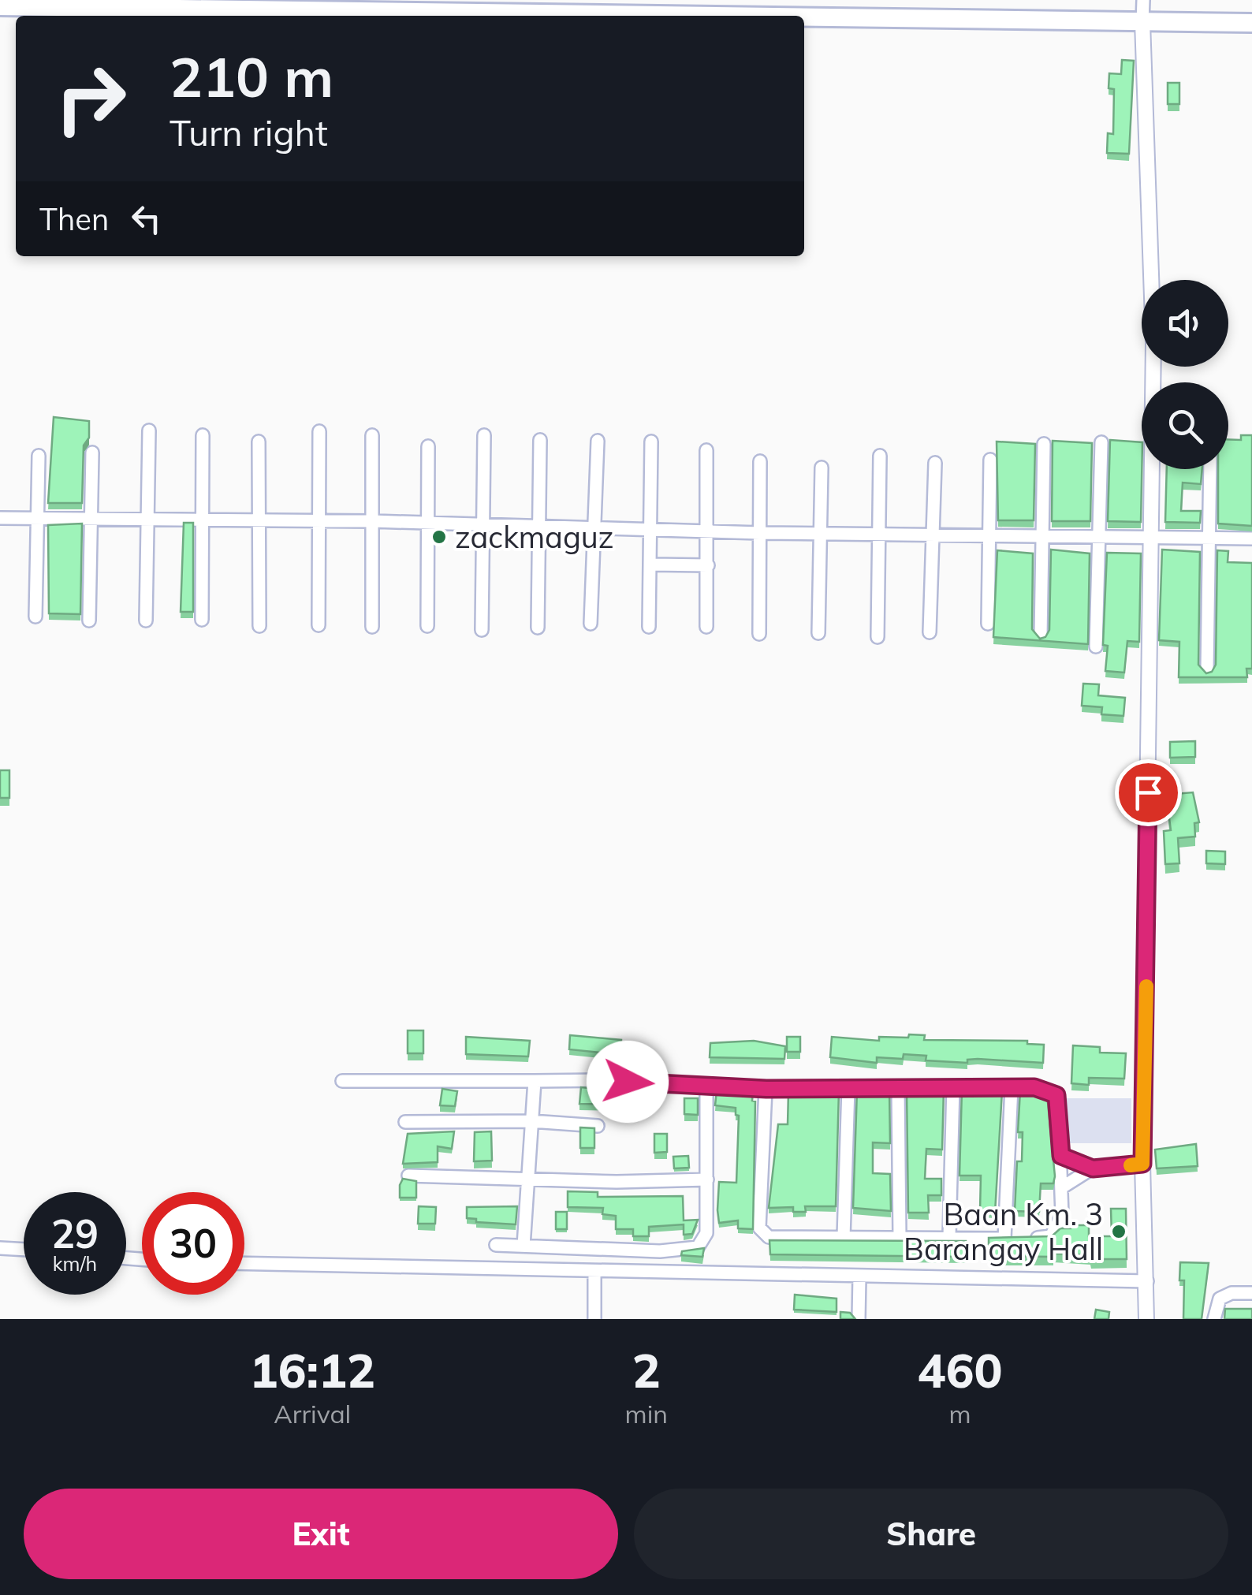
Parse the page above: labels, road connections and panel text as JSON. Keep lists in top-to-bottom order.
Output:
{
  "places": ["zackmaguz", "Baan Km. 3 Barangay Hall"],
  "page": {
    "turn": ["210 m", "Turn right"],
    "then": "Then",
    "speed": "29 km/h",
    "limit": "30",
    "eta": [
      "16:12",
      "Arrival",
      "2",
      "min",
      "460",
      "m"
    ],
    "buttons": ["Exit", "Share"]
  }
}
